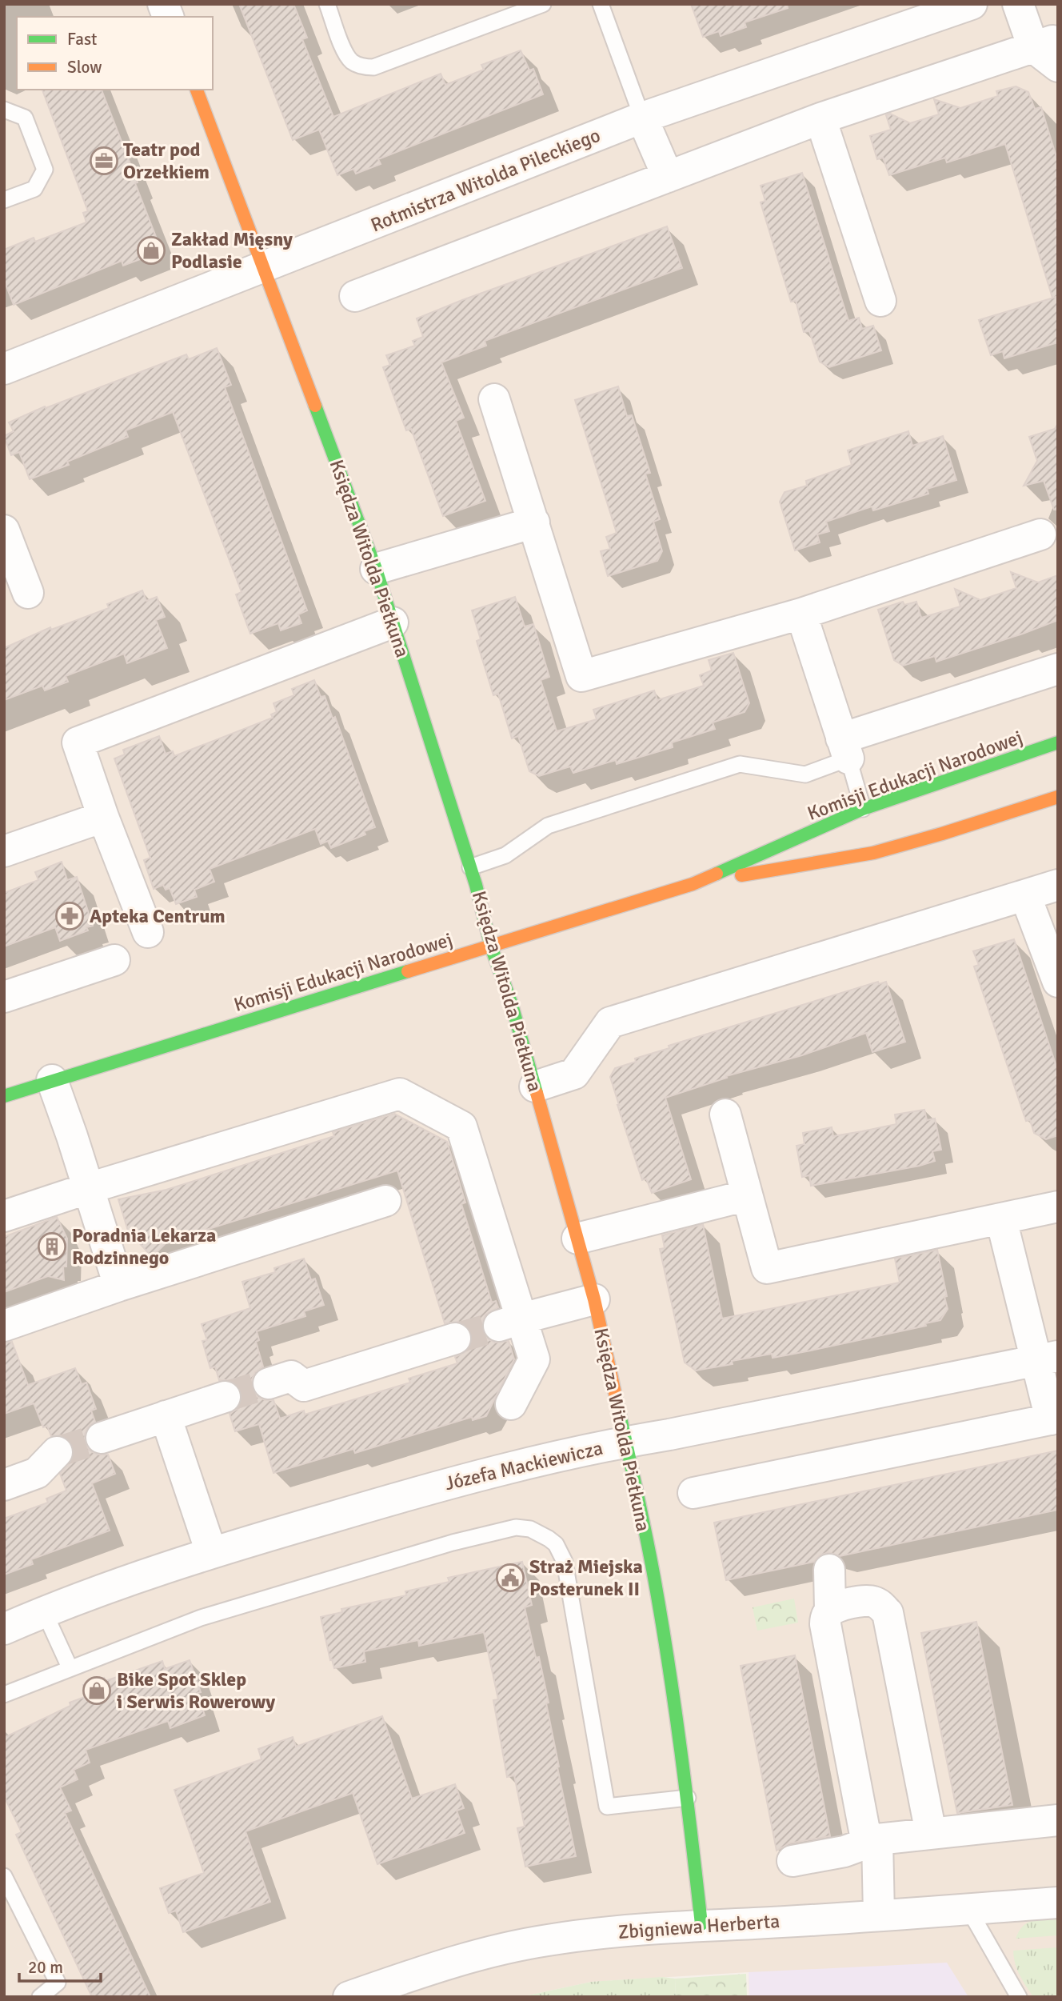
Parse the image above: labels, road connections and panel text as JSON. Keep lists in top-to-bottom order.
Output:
{
  "streets": {
    "street": [
      "Rotmistrza Witolda Pileckiego",
      "Księdza Witolda Pietkuna",
      "Komisji Edukacji Narodowej",
      "Józefa Mackiewicza",
      "Zbigniewa Herberta"
    ]
  },
  "crossings": [
    ["Rotmistrza Witolda Pileckiego", "Księdza Witolda Pietkuna"],
    ["Księdza Witolda Pietkuna", "Komisji Edukacji Narodowej"],
    ["Księdza Witolda Pietkuna", "Józefa Mackiewicza"],
    ["Księdza Witolda Pietkuna", "Zbigniewa Herberta"]
  ],
  "places": {
    "office": ["Teatr pod Orzełkiem"],
    "shop": ["Zakład Mięsny Podlasie", "Bike Spot Sklep i Serwis Rowerowy"],
    "pharmacy": ["Apteka Centrum"],
    "building": ["Poradnia Lekarza Rodzinnego"],
    "public building": ["Straż Miejska Posterunek II"]
  },
  "legend": ["Fast", "Slow"],
  "scale_bar": "20 m"
}
